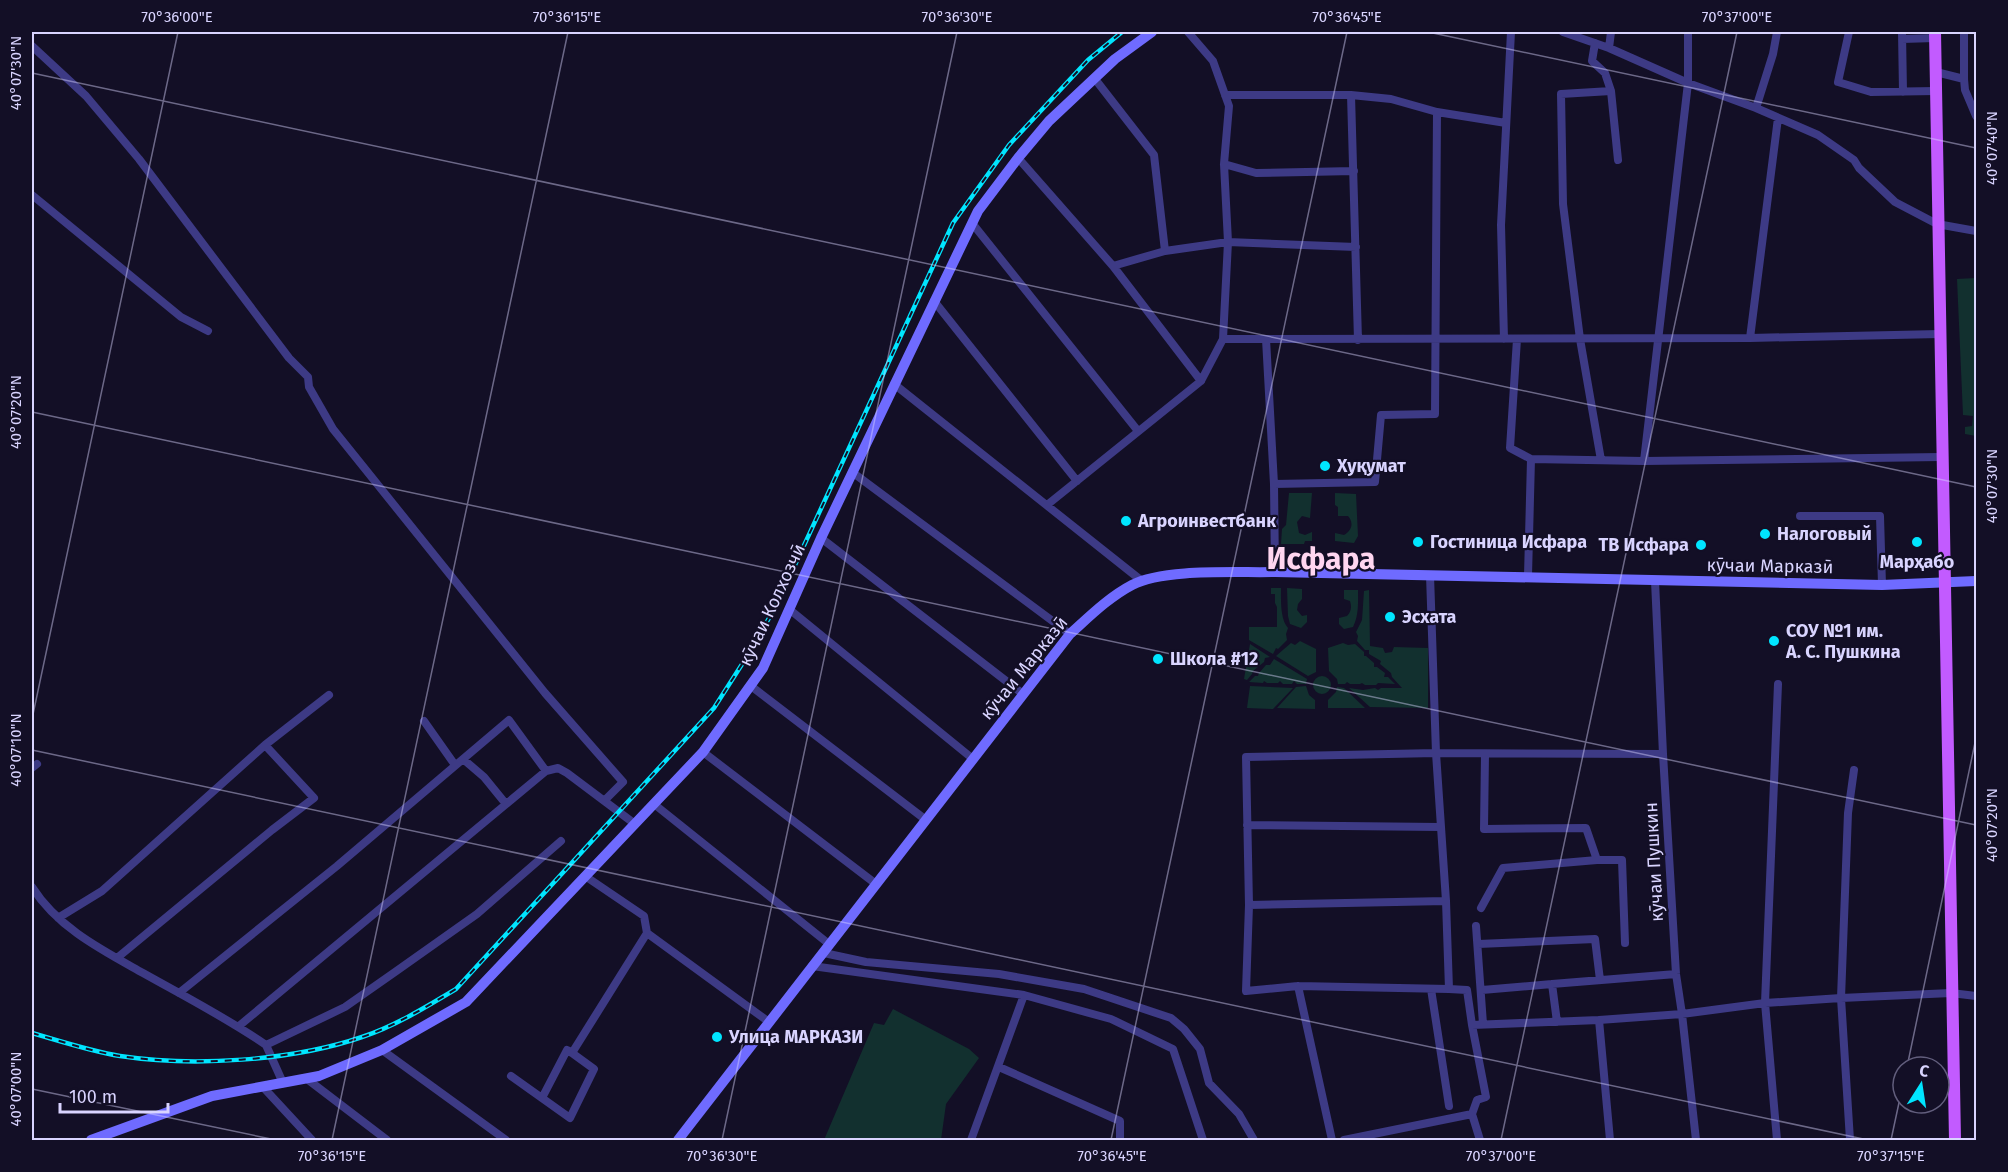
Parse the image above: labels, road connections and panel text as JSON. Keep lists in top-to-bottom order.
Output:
{
  "streets": {
    "main road": ["кӯчаи Марказӣ", "кӯчаи Колхозчӣ"],
    "street": ["кӯчаи Пушкин"]
  },
  "crossings": [
    ["кӯчаи Марказӣ", "кӯчаи Пушкин"]
  ],
  "districts": ["Исфара"],
  "places": [
    "Хуқумат",
    "Агроинвестбанк",
    "Налоговый",
    "Гостиница Исфара",
    "Марҳабо",
    "ТВ Исфара",
    "Эсхата",
    "СОУ №1 им. А. С. Пушкина",
    "Школа #12",
    "Улица МАРКАЗИ"
  ],
  "scale_bar": "100 m",
  "north": "top",
  "coordinates": [
    "70°36'00\"E",
    "70°36'15\"E",
    "70°36'30\"E",
    "70°36'45\"E",
    "70°37'00\"E",
    "40°07'30\"N",
    "40°07'40\"N",
    "40°07'20\"N",
    "40°07'10\"N",
    "40°07'00\"N",
    "70°37'15\"E"
  ]
}
